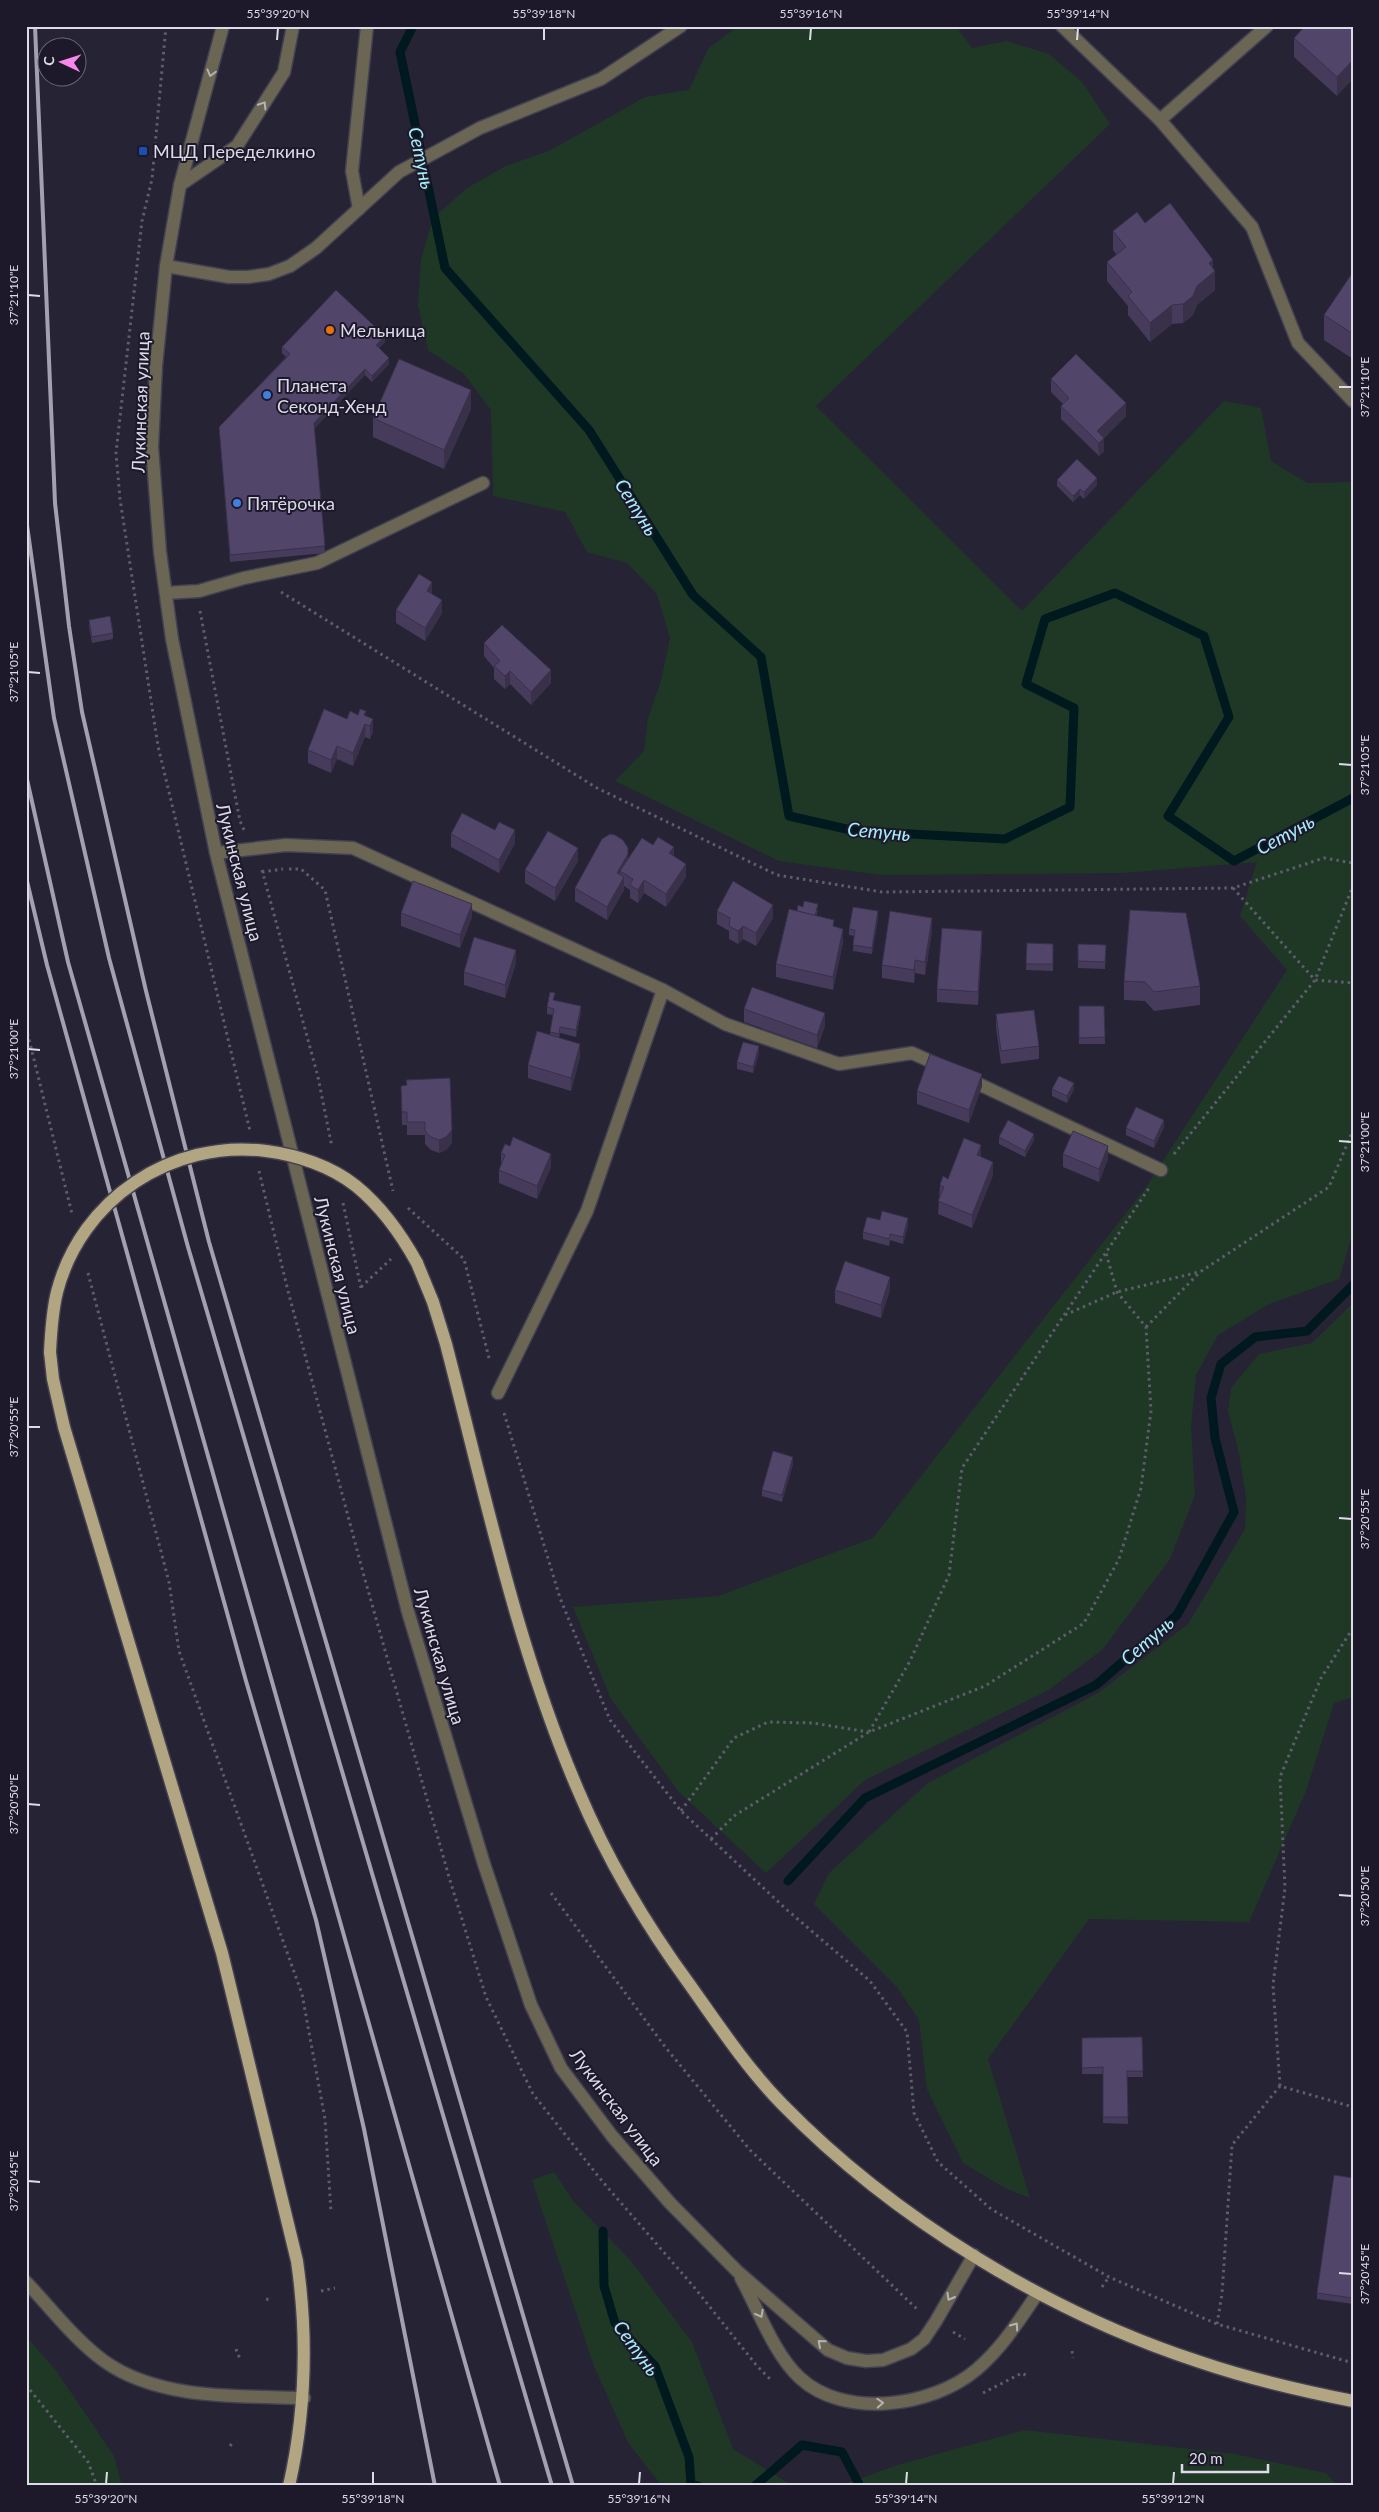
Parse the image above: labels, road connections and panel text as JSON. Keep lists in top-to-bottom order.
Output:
{
  "streets": {
    "street": ["Лукинская улица"]
  },
  "water": ["Сетунь"],
  "places": {
    "transit": ["МЦД Переделкино"],
    "other": ["Мельница", "Планета Секонд-Хенд", "Пятёрочка"]
  },
  "scale_bar": "20 m",
  "north": "left",
  "coordinates": [
    "55°39'20\"N",
    "55°39'18\"N",
    "55°39'16\"N",
    "55°39'14\"N",
    "37°21'10\"E",
    "37°21'05\"E",
    "37°21'00\"E",
    "37°20'55\"E",
    "37°20'50\"E",
    "37°20'45\"E",
    "55°39'12\"N"
  ]
}
